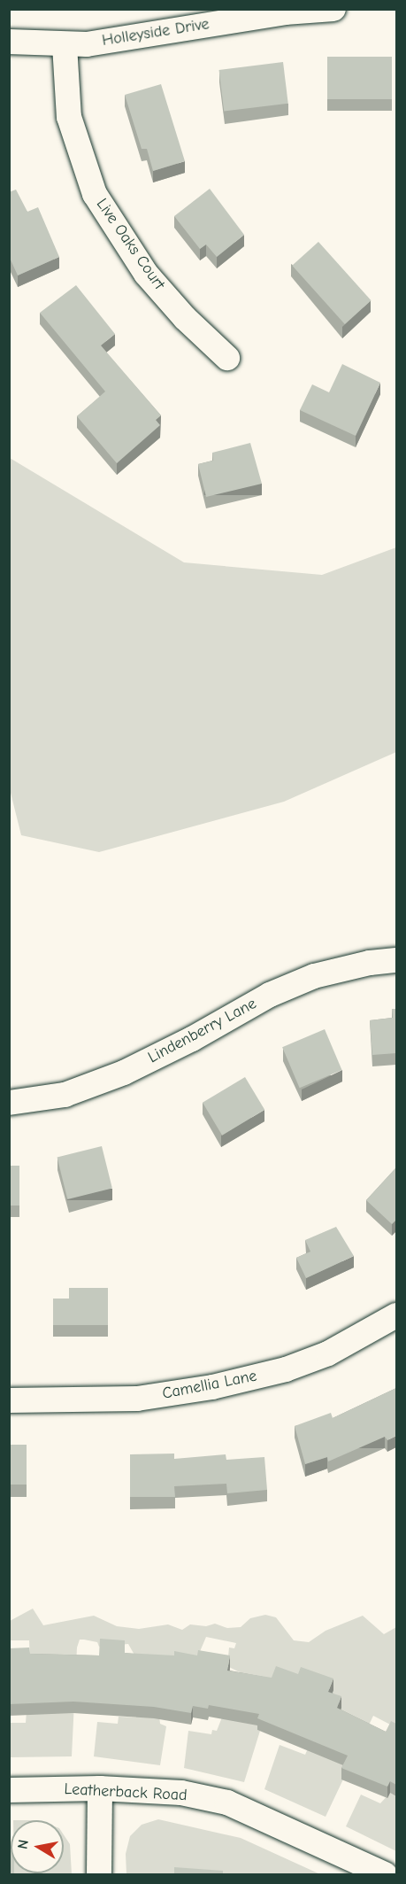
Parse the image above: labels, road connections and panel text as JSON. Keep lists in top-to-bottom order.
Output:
{
  "streets": {
    "street": [
      "Holleyside Drive",
      "Live Oaks Court",
      "Lindenberry Lane",
      "Camellia Lane",
      "Leatherback Road"
    ]
  },
  "crossings": [
    ["Holleyside Drive", "Live Oaks Court"]
  ],
  "north": "left"
}
